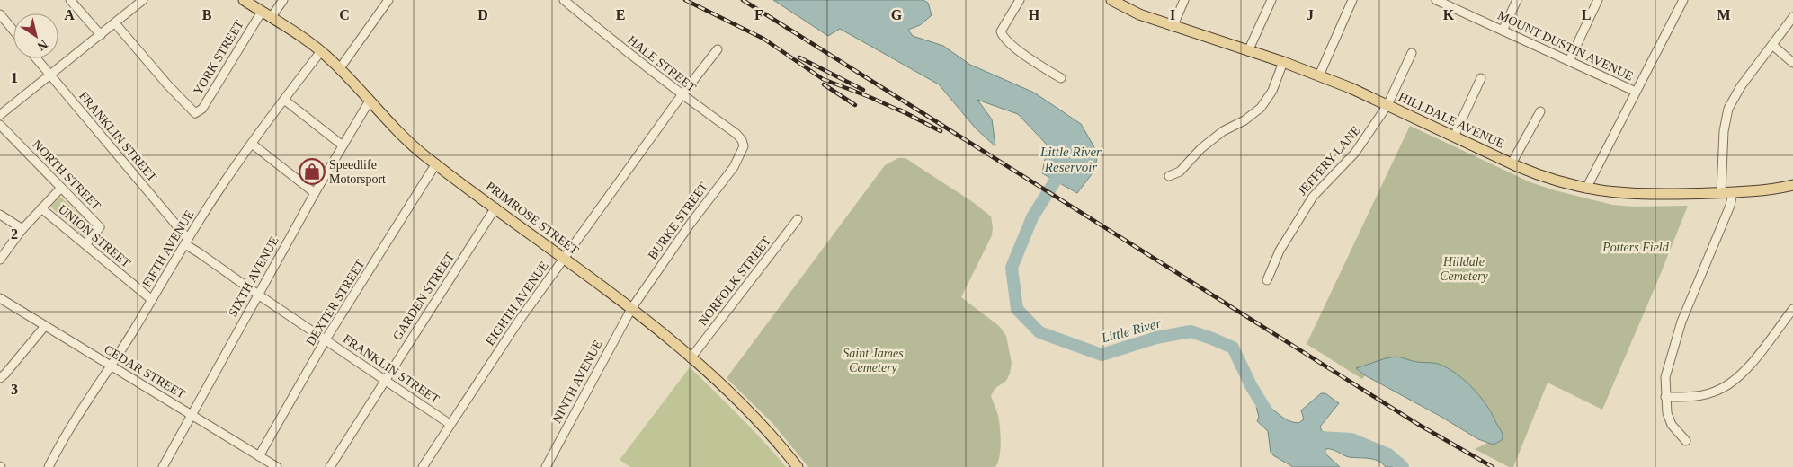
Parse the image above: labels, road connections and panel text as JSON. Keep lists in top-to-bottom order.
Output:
{
  "streets": {
    "main road": ["HILLDALE AVENUE", "PRIMROSE STREET"],
    "street": [
      "MOUNT DUSTIN AVENUE",
      "YORK STREET",
      "HALE STREET",
      "FRANKLIN STREET",
      "JEFFERY LANE",
      "NORTH STREET",
      "BURKE STREET",
      "UNION STREET",
      "FIFTH AVENUE",
      "SIXTH AVENUE",
      "NORFOLK STREET",
      "GARDEN STREET",
      "DEXTER STREET",
      "EIGHTH AVENUE",
      "CEDAR STREET",
      "NINTH AVENUE"
    ]
  },
  "crossings": [
    ["YORK STREET", "PRIMROSE STREET"],
    ["HALE STREET", "BURKE STREET"],
    ["HALE STREET", "EIGHTH AVENUE"],
    ["HILLDALE AVENUE", "JEFFERY LANE"],
    ["FRANKLIN STREET", "FIFTH AVENUE"],
    ["FRANKLIN STREET", "SIXTH AVENUE"],
    ["FRANKLIN STREET", "GARDEN STREET"],
    ["FRANKLIN STREET", "DEXTER STREET"],
    ["FRANKLIN STREET", "EIGHTH AVENUE"],
    ["NORTH STREET", "UNION STREET"],
    ["PRIMROSE STREET", "BURKE STREET"],
    ["PRIMROSE STREET", "FIFTH AVENUE"],
    ["PRIMROSE STREET", "SIXTH AVENUE"],
    ["PRIMROSE STREET", "NORFOLK STREET"],
    ["PRIMROSE STREET", "GARDEN STREET"],
    ["PRIMROSE STREET", "DEXTER STREET"],
    ["PRIMROSE STREET", "EIGHTH AVENUE"],
    ["PRIMROSE STREET", "NINTH AVENUE"],
    ["BURKE STREET", "NINTH AVENUE"],
    ["UNION STREET", "FIFTH AVENUE"],
    ["FIFTH AVENUE", "CEDAR STREET"],
    ["SIXTH AVENUE", "CEDAR STREET"],
    ["DEXTER STREET", "CEDAR STREET"]
  ],
  "water": ["Little River Reservoir", "Little River"],
  "parks": ["Potters Field", "Hilldale Cemetery", "Saint James Cemetery"],
  "places": {
    "shop": ["Speedlife Motorsport"]
  },
  "north": "bottom right",
  "grid": {
    "columns": [
      "A",
      "B",
      "C",
      "D",
      "E",
      "F",
      "G",
      "H",
      "I",
      "J",
      "K",
      "L",
      "M"
    ],
    "rows": ["1", "2", "3"]
  }
}
